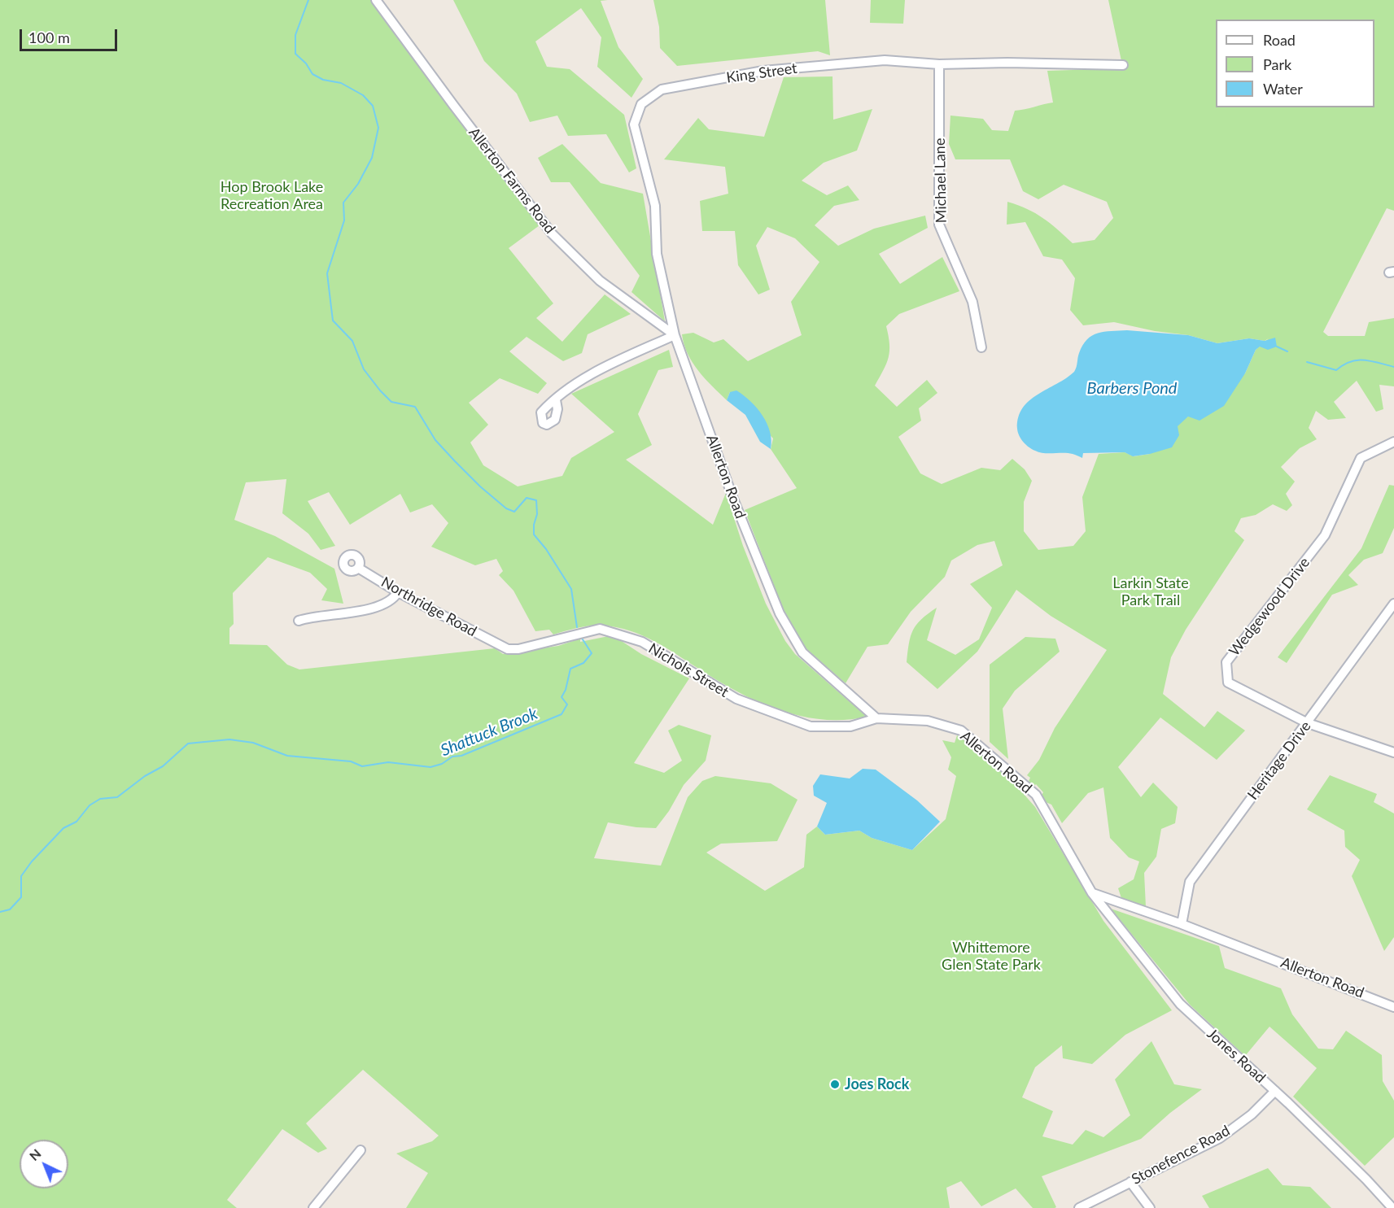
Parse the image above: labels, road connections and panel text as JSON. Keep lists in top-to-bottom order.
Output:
{
  "streets": {
    "street": [
      "King Street",
      "Allerton Farms Road",
      "Michael Lane",
      "Allerton Road",
      "Northridge Road",
      "Wedgewood Drive",
      "Nichols Street",
      "Heritage Drive",
      "Jones Road",
      "Stonefence Road"
    ]
  },
  "crossings": [
    ["King Street", "Allerton Farms Road"],
    ["King Street", "Michael Lane"],
    ["King Street", "Allerton Road"],
    ["Allerton Farms Road", "Allerton Road"],
    ["Allerton Road", "Nichols Street"],
    ["Allerton Road", "Heritage Drive"],
    ["Allerton Road", "Jones Road"],
    ["Northridge Road", "Nichols Street"],
    ["Wedgewood Drive", "Heritage Drive"],
    ["Jones Road", "Stonefence Road"]
  ],
  "water": ["Barbers Pond", "Shattuck Brook"],
  "parks": ["Hop Brook Lake Recreation Area", "Larkin State Park Trail", "Whittemore Glen State Park"],
  "places": ["Joes Rock"],
  "legend": ["Road", "Park", "Water"],
  "scale_bar": "100 m",
  "north": "top left"
}
